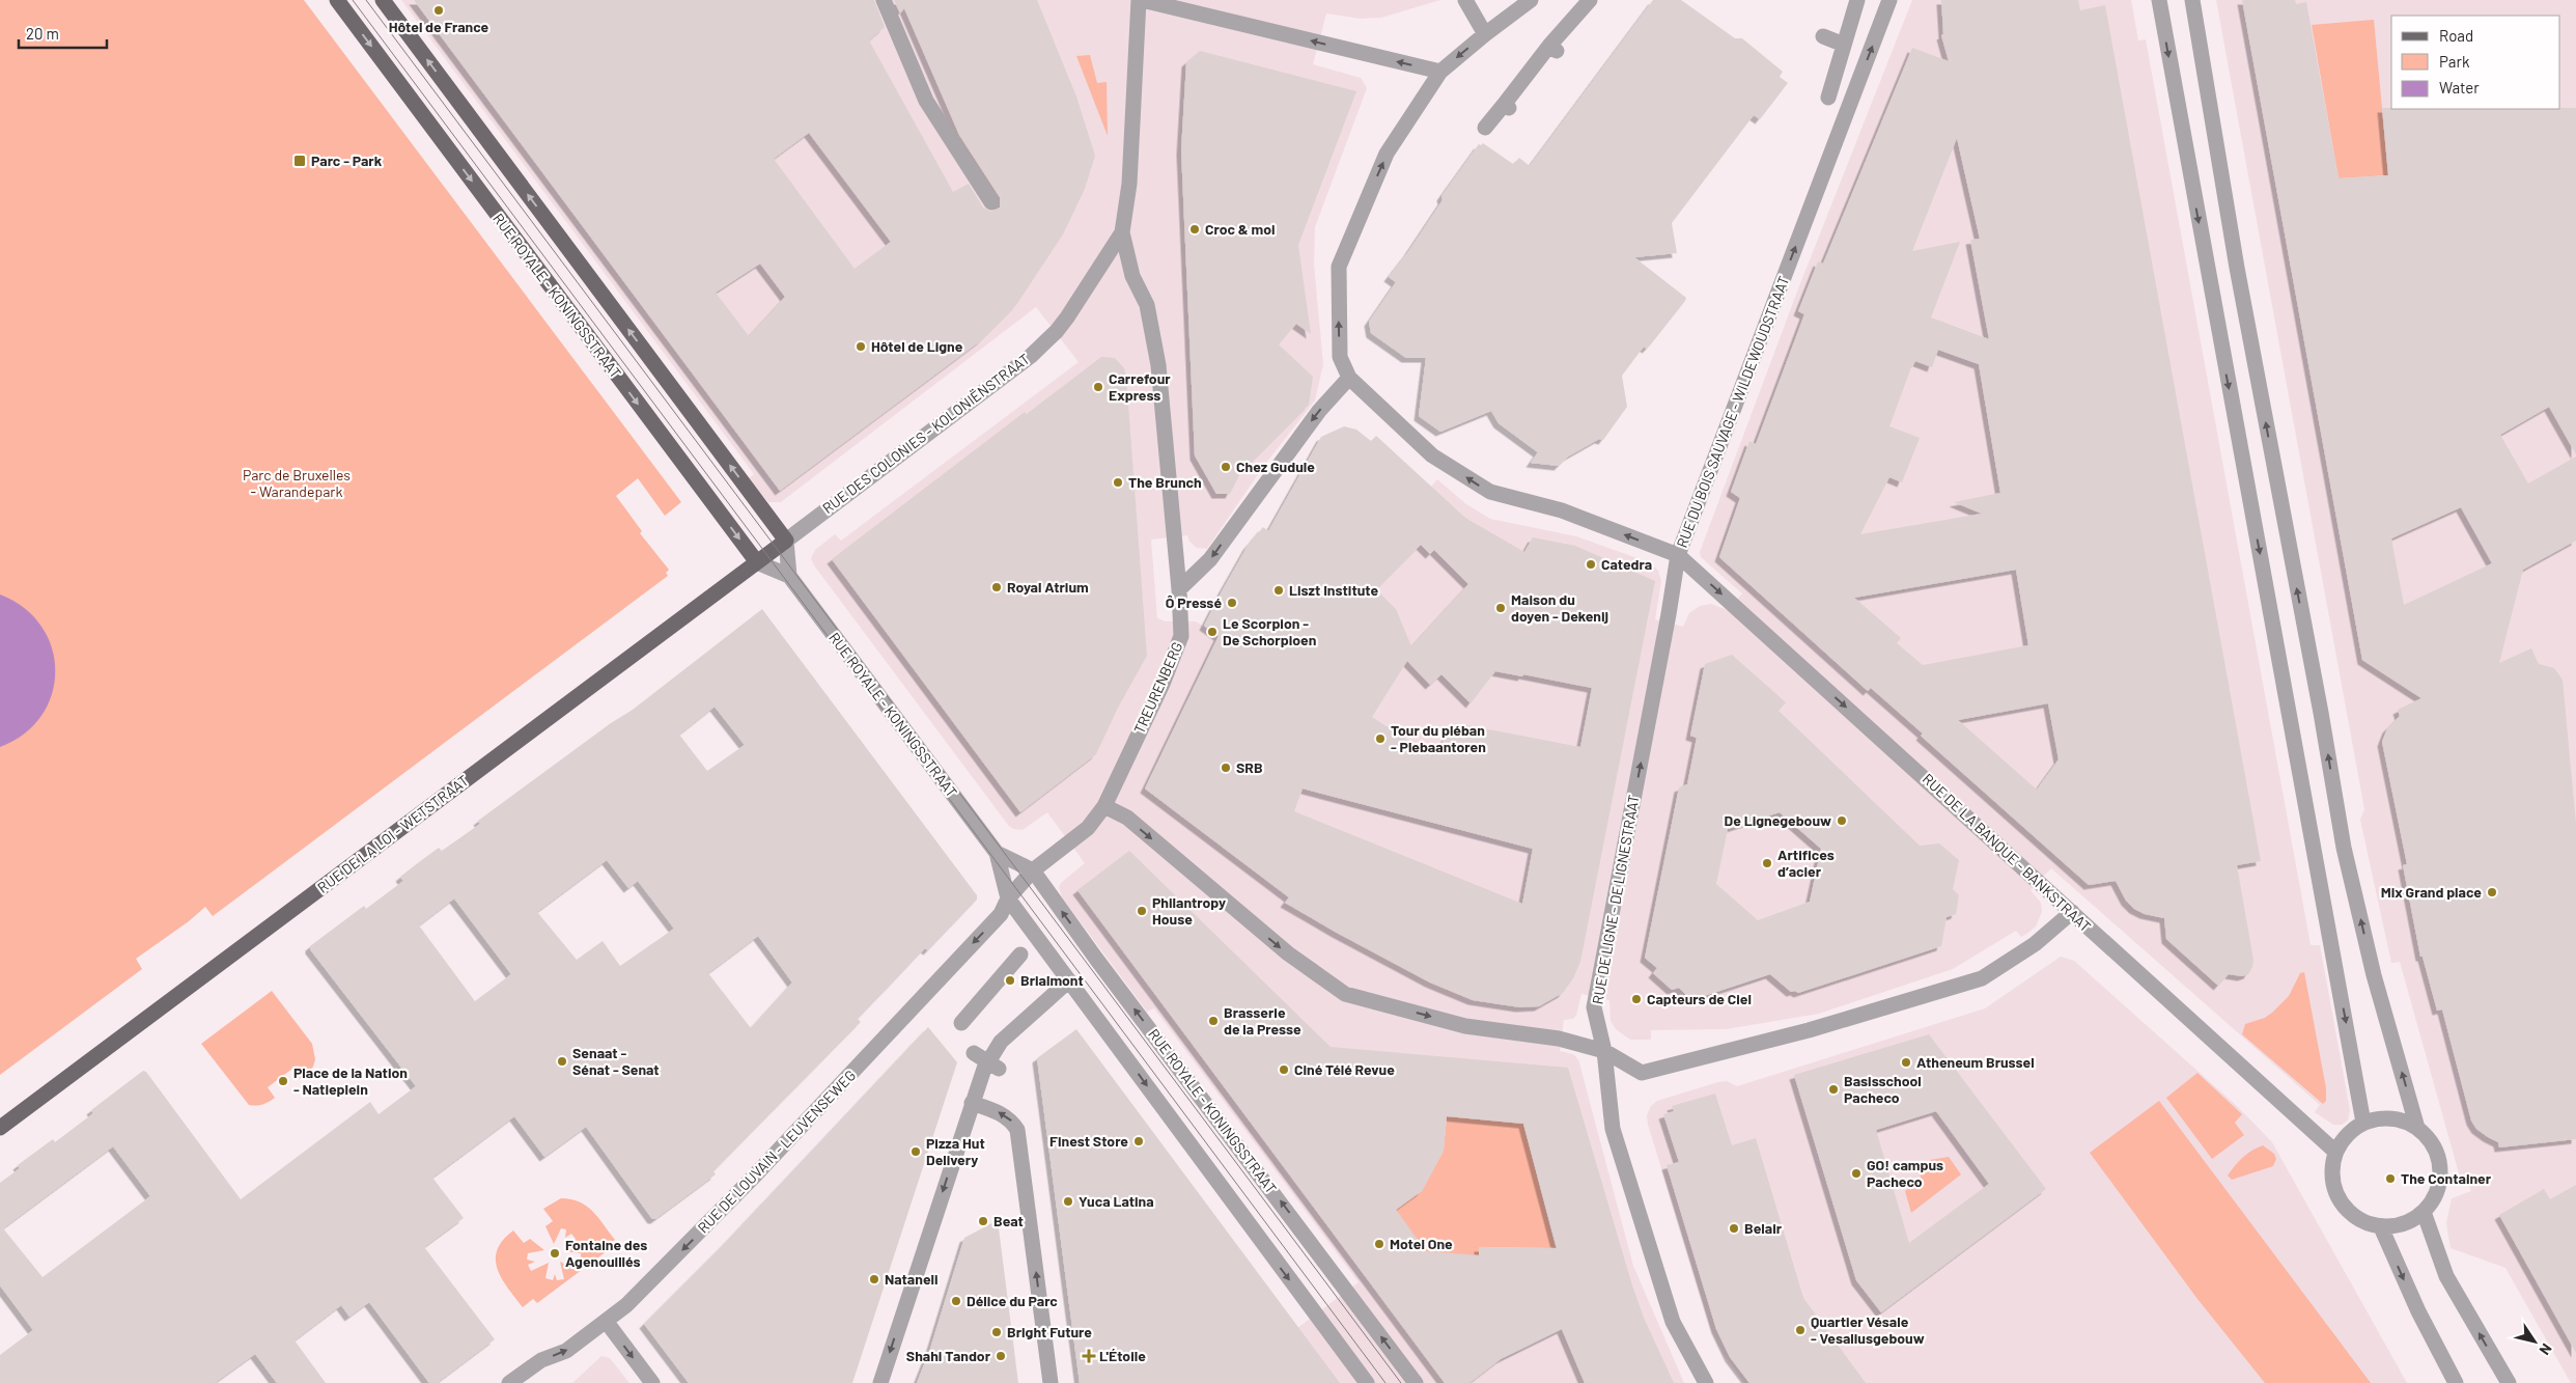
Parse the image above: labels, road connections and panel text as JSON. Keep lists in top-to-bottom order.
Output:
{
  "streets": {
    "main road": ["RUE ROYALE - KONINGSSTRAAT", "RUE DE LA LOI - WETSTRAAT"],
    "street": [
      "RUE DU BOIS SAUVAGE - WILDEWOUDSTRAAT",
      "RUE DES COLONIES - KOLONIËNSTRAAT",
      "TREURENBERG",
      "RUE DE LA BANQUE - BANKSTRAAT",
      "RUE DE LIGNE - DE LIGNESTRAAT",
      "RUE DE LOUVAIN - LEUVENSEWEG"
    ]
  },
  "crossings": [
    ["RUE ROYALE - KONINGSSTRAAT", "TREURENBERG"],
    ["RUE ROYALE - KONINGSSTRAAT", "RUE DE LA LOI - WETSTRAAT"],
    ["RUE ROYALE - KONINGSSTRAAT", "RUE DE LOUVAIN - LEUVENSEWEG"],
    ["RUE DU BOIS SAUVAGE - WILDEWOUDSTRAAT", "RUE DE LA BANQUE - BANKSTRAAT"],
    ["RUE DU BOIS SAUVAGE - WILDEWOUDSTRAAT", "RUE DE LIGNE - DE LIGNESTRAAT"],
    ["RUE DES COLONIES - KOLONIËNSTRAAT", "TREURENBERG"],
    ["RUE DES COLONIES - KOLONIËNSTRAAT", "RUE DE LA LOI - WETSTRAAT"],
    ["TREURENBERG", "RUE DE LOUVAIN - LEUVENSEWEG"],
    ["RUE DE LA BANQUE - BANKSTRAAT", "RUE DE LIGNE - DE LIGNESTRAAT"]
  ],
  "one_way": ["RUE DE LA BANQUE - BANKSTRAAT", "RUE DE LIGNE - DE LIGNESTRAAT"],
  "parks": ["Parc de Bruxelles - Warandepark"],
  "places": {
    "other": [
      "Hôtel de France",
      "Croc & moi",
      "Hôtel de Ligne",
      "Carrefour Express",
      "Chez Gudule",
      "The Brunch",
      "Catedra",
      "Royal Atrium",
      "Liszt Institute",
      "Ô Pressé",
      "Maison du doyen - Dekenij",
      "Le Scorpion - De Schorpioen",
      "Tour du pléban - Plebaantoren",
      "SRB",
      "De Lignegebouw",
      "Artifices d’acier",
      "Mix Grand place",
      "Philantropy House",
      "Brialmont",
      "Capteurs de Ciel",
      "Brasserie de la Presse",
      "Senaat - Sénat - Senat",
      "Atheneum Brussel",
      "Ciné Télé Revue",
      "Place de la Nation - Natieplein",
      "Basisschool Pacheco",
      "Finest Store",
      "Pizza Hut Delivery",
      "GO! campus Pacheco",
      "The Container",
      "Yuca Latina",
      "Beat",
      "Belair",
      "Motel One",
      "Fontaine des Agenouillés",
      "Nataneli",
      "Délice du Parc",
      "Quartier Vésale - Vesaliusgebouw",
      "Bright Future",
      "Shahi Tandor"
    ],
    "transit": ["Parc - Park"],
    "health": ["L'Étoile"]
  },
  "legend": ["Road", "Park", "Water"],
  "scale_bar": "20 m",
  "north": "bottom right"
}
